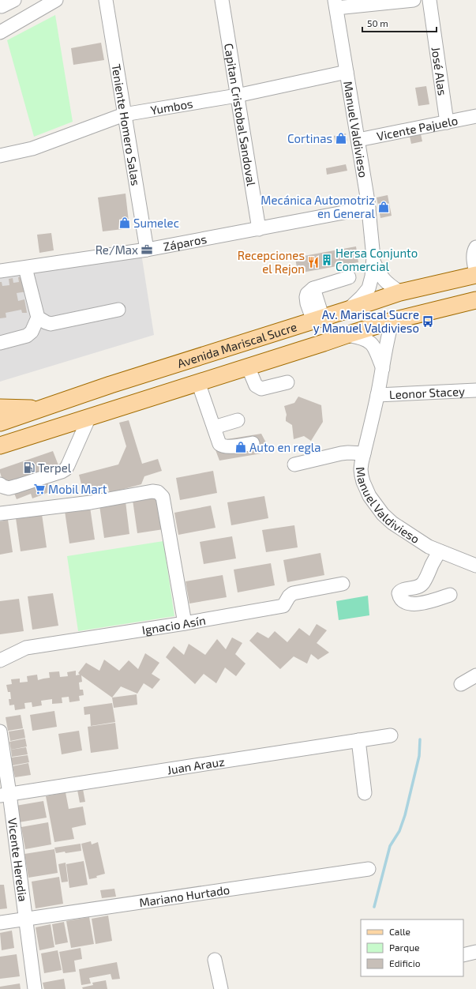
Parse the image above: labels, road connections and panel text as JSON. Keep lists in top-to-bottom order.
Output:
{
  "streets": {
    "main road": ["Avenida Mariscal Sucre"],
    "street": [
      "José Alas",
      "Yumbos",
      "Capitan Cristobal Sandoval",
      "Teniente Homero Salas",
      "Vicente Pajuelo",
      "Manuel Valdivieso",
      "Záparos",
      "Leonor Stacey",
      "Ignacio Asín",
      "Juan Arauz",
      "Vicente Heredia",
      "Mariano Hurtado"
    ]
  },
  "crossings": [
    ["José Alas", "Vicente Pajuelo"],
    ["Yumbos", "Capitan Cristobal Sandoval"],
    ["Yumbos", "Teniente Homero Salas"],
    ["Yumbos", "Manuel Valdivieso"],
    ["Capitan Cristobal Sandoval", "Záparos"],
    ["Teniente Homero Salas", "Záparos"],
    ["Vicente Pajuelo", "Manuel Valdivieso"],
    ["Manuel Valdivieso", "Záparos"],
    ["Manuel Valdivieso", "Avenida Mariscal Sucre"],
    ["Manuel Valdivieso", "Leonor Stacey"],
    ["Juan Arauz", "Vicente Heredia"],
    ["Vicente Heredia", "Mariano Hurtado"]
  ],
  "places": {
    "shop": [
      "Cortinas",
      "Mecánica Automotriz en General",
      "Sumelec",
      "Auto en regla"
    ],
    "office": ["Re/Max"],
    "building": ["Hersa Conjunto Comercial"],
    "restaurant": ["Recepciones el Rejon"],
    "bus stop": ["Av. Mariscal Sucre y Manuel Valdivieso"],
    "fuel station": ["Terpel"],
    "supermarket": ["Mobil Mart"]
  },
  "legend": ["Calle", "Parque", "Edificio"],
  "scale_bar": "50 m"
}
